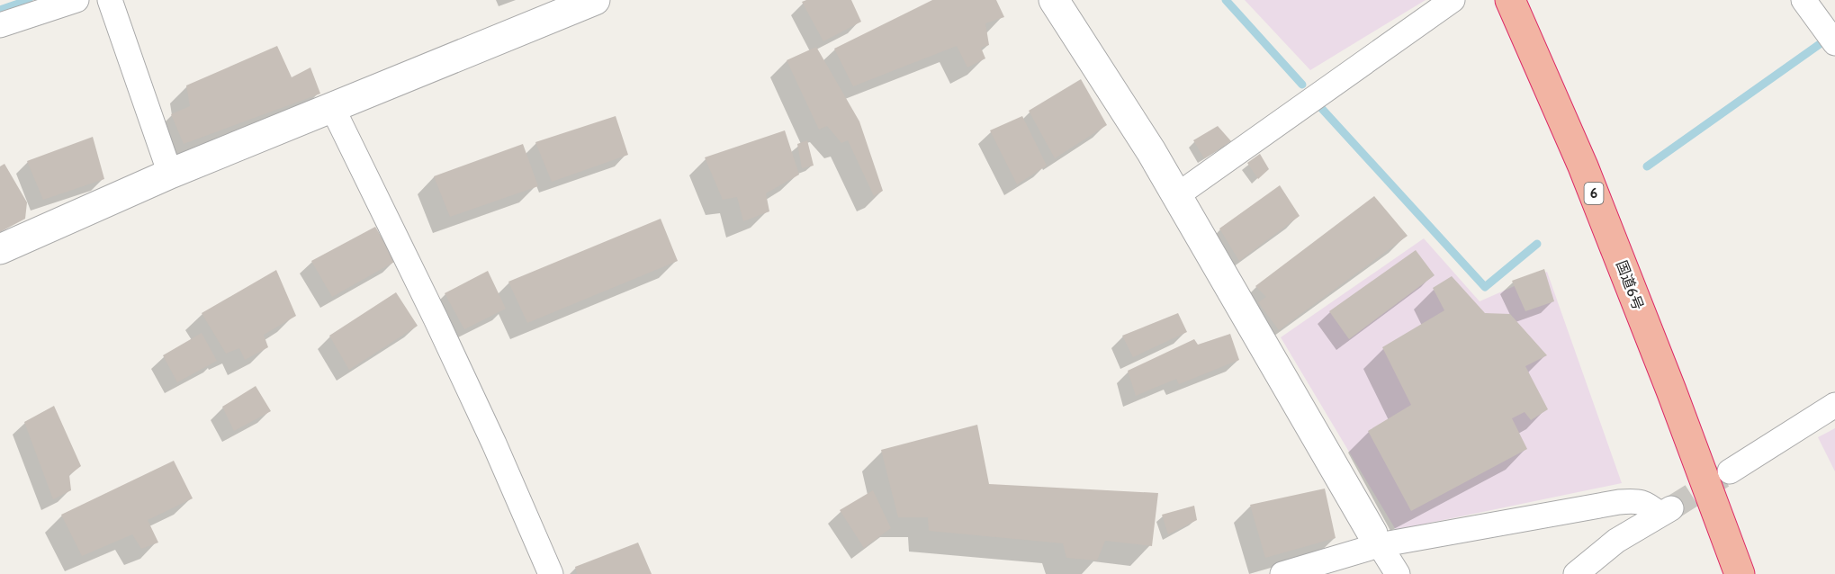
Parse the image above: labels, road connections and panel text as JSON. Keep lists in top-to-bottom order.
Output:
{
  "streets": {
    "highway": ["6", "国道6号"]
  }
}
